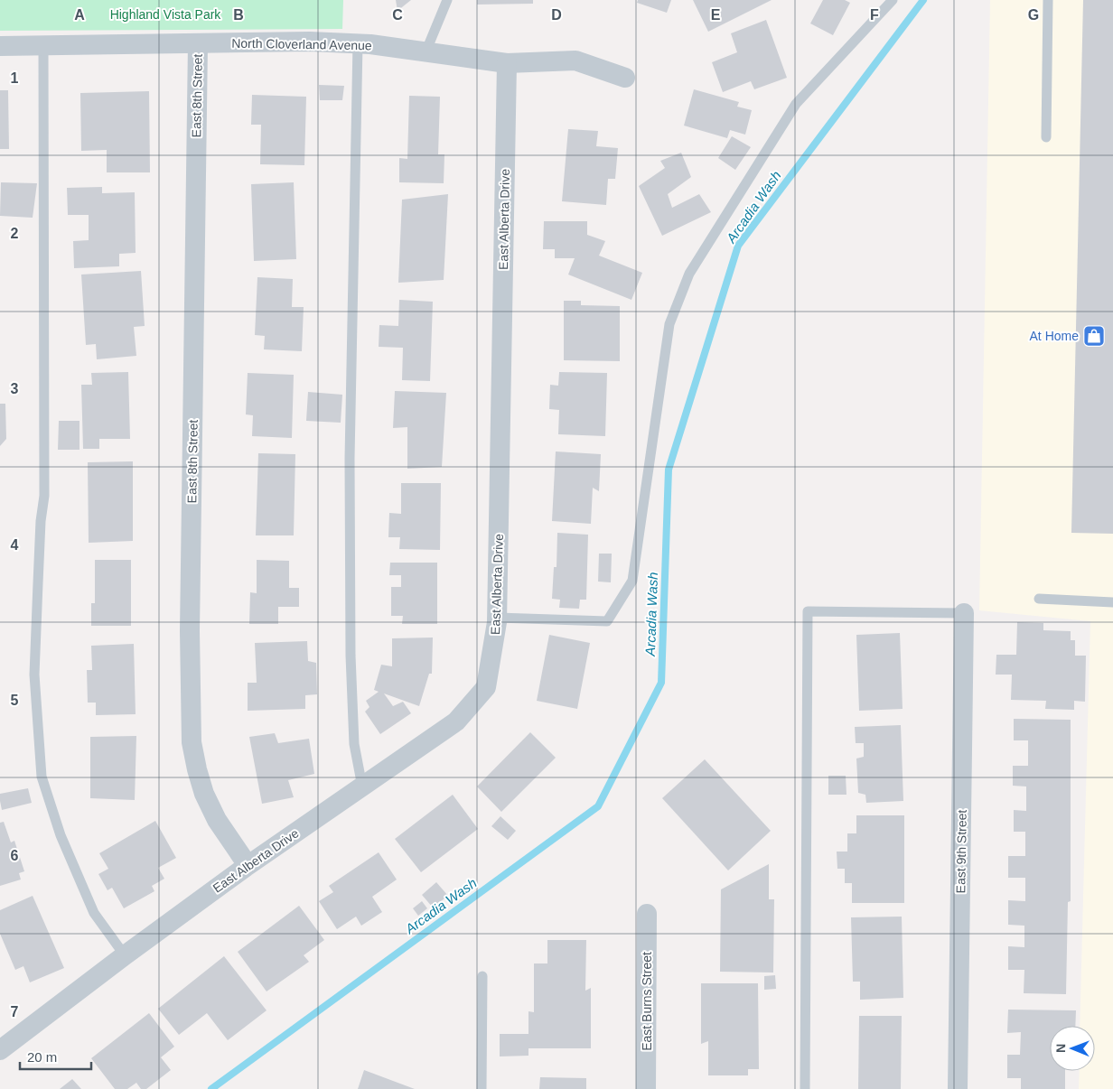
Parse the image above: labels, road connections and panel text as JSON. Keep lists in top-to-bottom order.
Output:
{
  "streets": {
    "street": [
      "North Cloverland Avenue",
      "East 8th Street",
      "East Alberta Drive",
      "East 9th Street",
      "East Burns Street"
    ]
  },
  "crossings": [
    ["North Cloverland Avenue", "East 8th Street"],
    ["North Cloverland Avenue", "East Alberta Drive"],
    ["East 8th Street", "East Alberta Drive"]
  ],
  "water": ["Arcadia Wash"],
  "parks": ["Highland Vista Park"],
  "places": {
    "shop": ["At Home"]
  },
  "scale_bar": "20 m",
  "north": "left",
  "grid": {
    "columns": [
      "A",
      "B",
      "C",
      "D",
      "E",
      "F",
      "G"
    ],
    "rows": [
      "1",
      "2",
      "3",
      "4",
      "5",
      "6",
      "7"
    ]
  }
}
